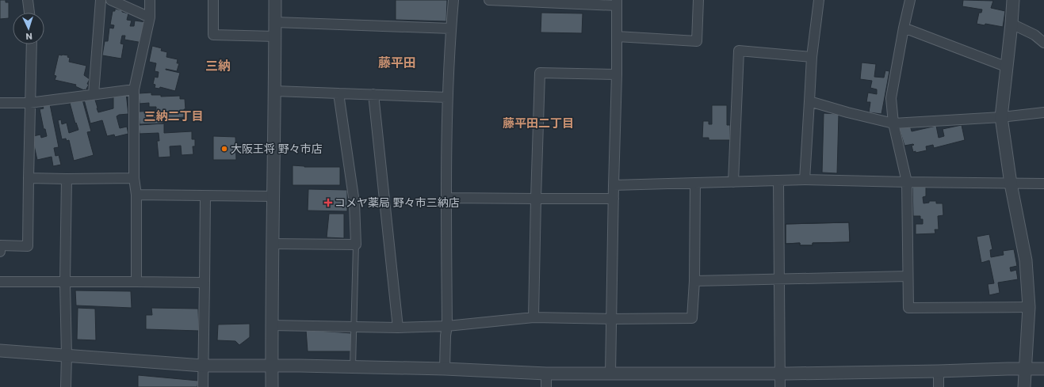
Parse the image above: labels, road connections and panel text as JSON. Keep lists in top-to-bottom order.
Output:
{
  "districts": [
    "藤平田",
    "三納",
    "三納二丁目",
    "藤平田二丁目"
  ],
  "places": {
    "other": ["大阪王将 野々市店"],
    "health": ["コメヤ薬局 野々市三納店"]
  },
  "north": "bottom"
}
